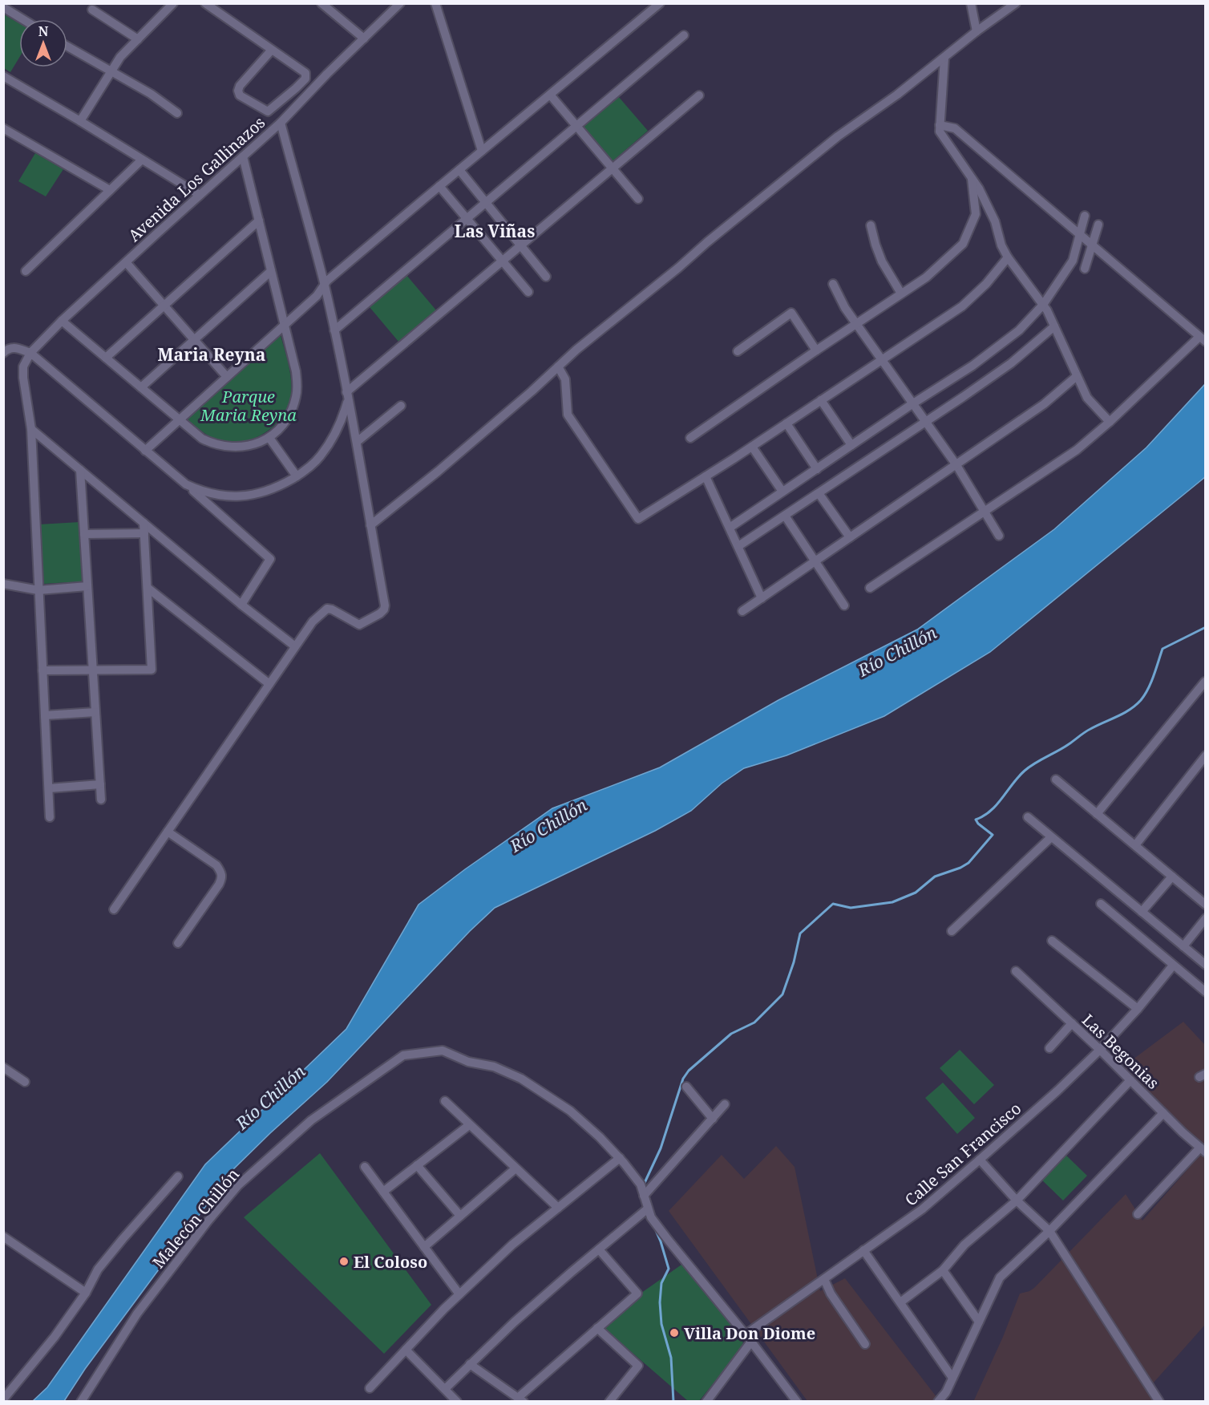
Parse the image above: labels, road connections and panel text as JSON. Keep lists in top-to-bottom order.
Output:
{
  "streets": {
    "street": [
      "Avenida Los Gallinazos",
      "Las Begonias",
      "Calle San Francisco",
      "Malecón Chillón"
    ]
  },
  "crossings": [
    ["Las Begonias", "Calle San Francisco"]
  ],
  "districts": ["Las Viñas", "Maria Reyna"],
  "water": ["Río Chillón"],
  "parks": ["Parque Maria Reyna"],
  "places": ["El Coloso", "Villa Don Diome"],
  "north": "top"
}
